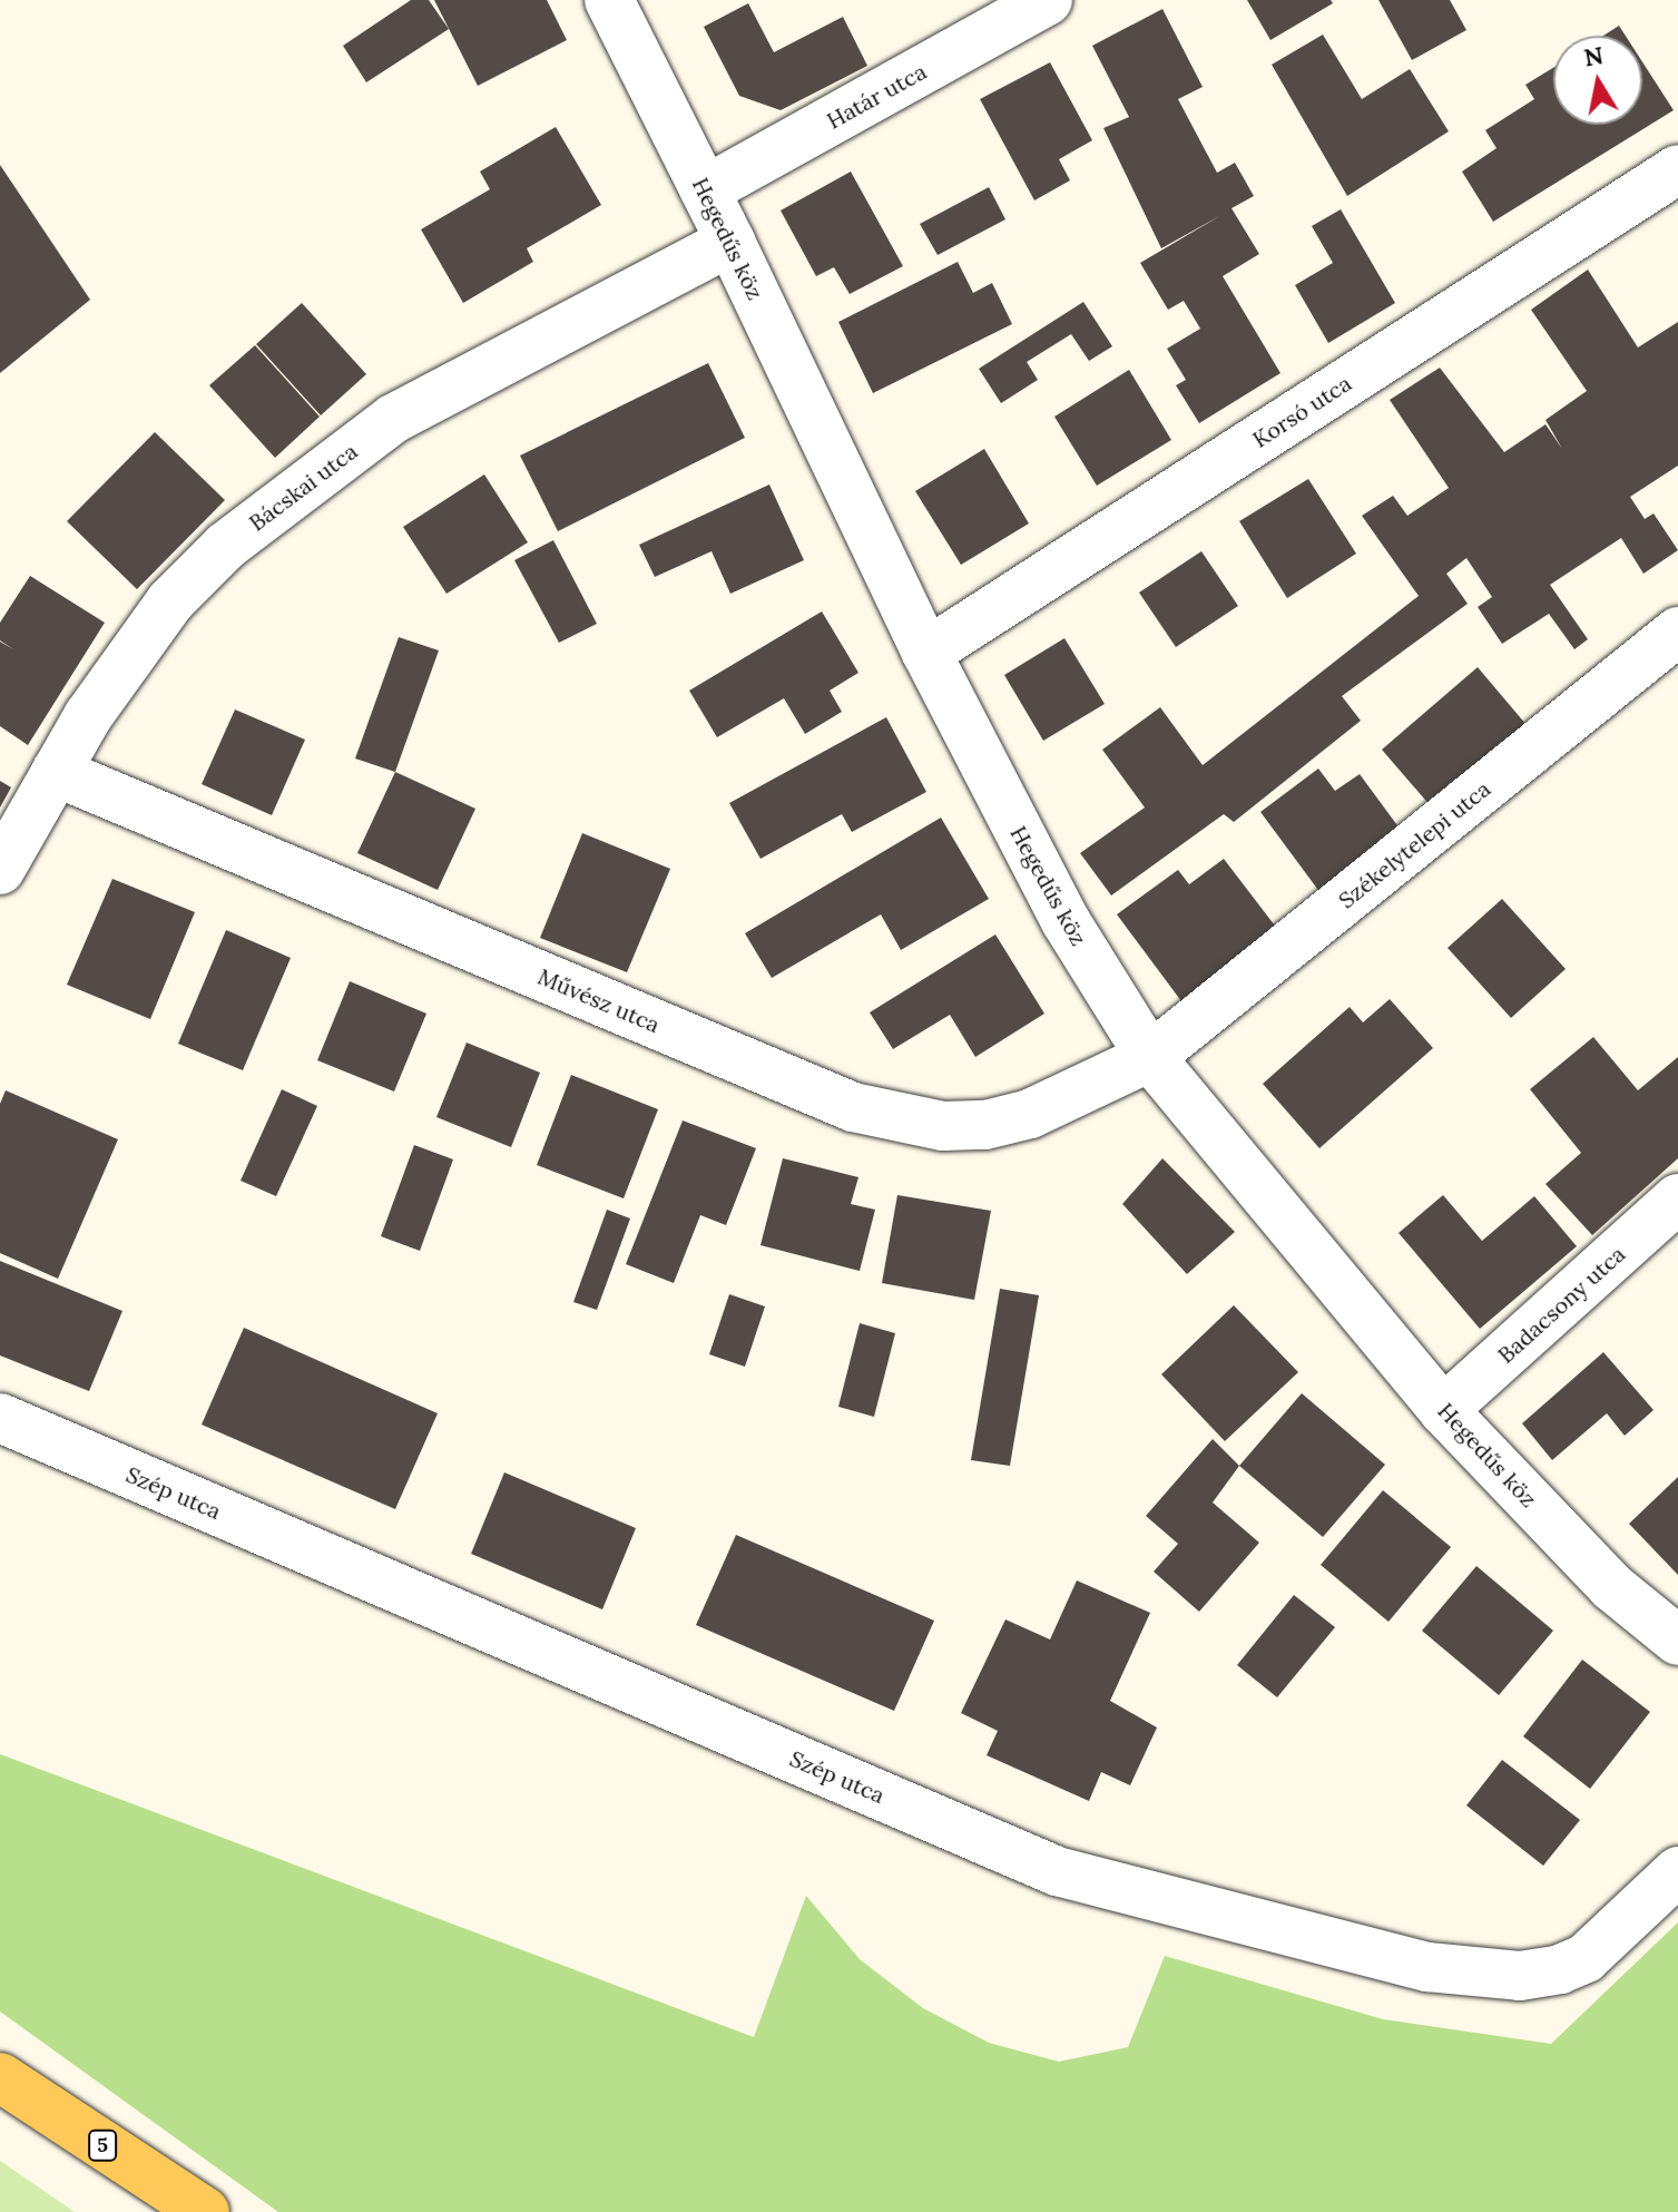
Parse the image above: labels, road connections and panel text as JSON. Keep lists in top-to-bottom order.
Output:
{
  "streets": {
    "main road": ["5"],
    "street": [
      "Határ utca",
      "Hegedűs köz",
      "Korsó utca",
      "Bácskai utca",
      "Székelytelepi utca",
      "Művész utca",
      "Badacsony utca",
      "Szép utca"
    ]
  },
  "crossings": [
    ["Határ utca", "Hegedűs köz"],
    ["Hegedűs köz", "Korsó utca"],
    ["Hegedűs köz", "Bácskai utca"],
    ["Hegedűs köz", "Székelytelepi utca"],
    ["Hegedűs köz", "Művész utca"],
    ["Hegedűs köz", "Badacsony utca"],
    ["Bácskai utca", "Művész utca"],
    ["Székelytelepi utca", "Művész utca"]
  ],
  "north": "top"
}
